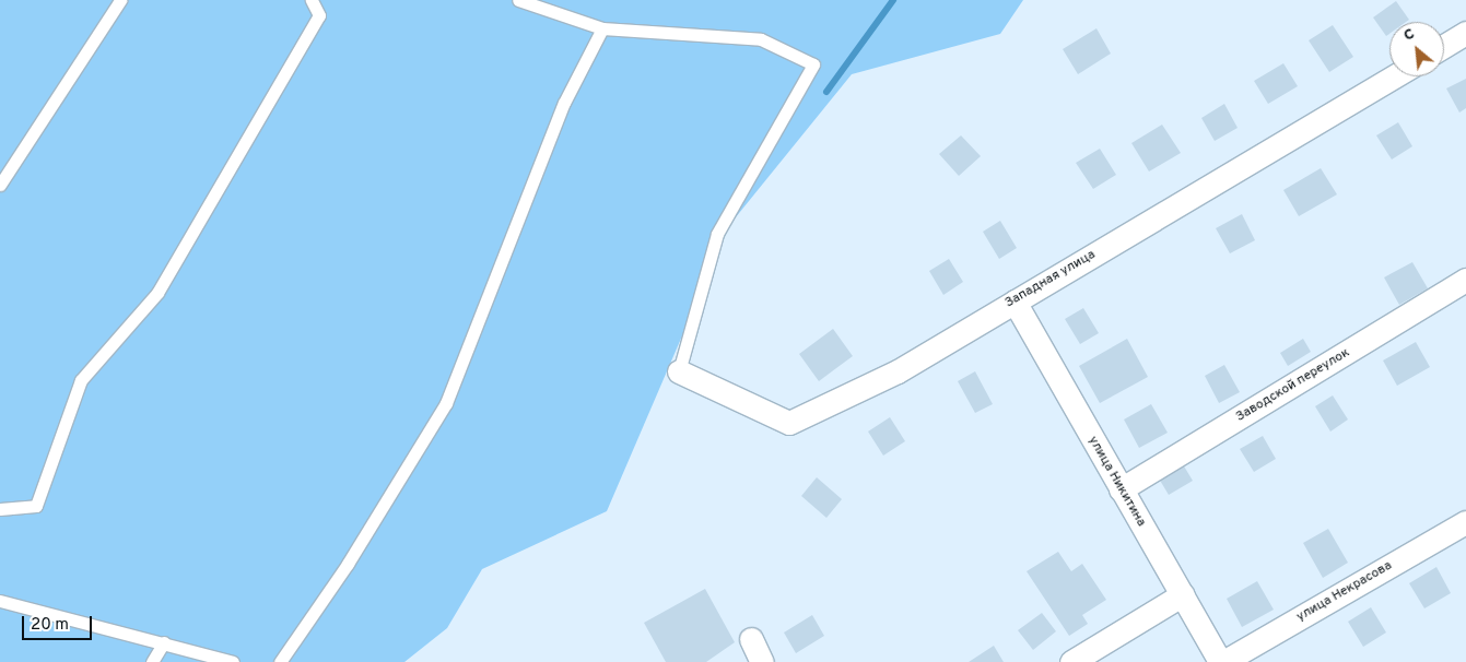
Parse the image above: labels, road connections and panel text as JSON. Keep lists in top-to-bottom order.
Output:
{
  "streets": {
    "street": [
      "Западная улица",
      "Заводской переулок",
      "улица Никитина",
      "улица Некрасова"
    ]
  },
  "crossings": [
    ["Западная улица", "улица Никитина"],
    ["Заводской переулок", "улица Никитина"],
    ["улица Никитина", "улица Некрасова"]
  ],
  "scale_bar": "20 m",
  "north": "top left"
}
